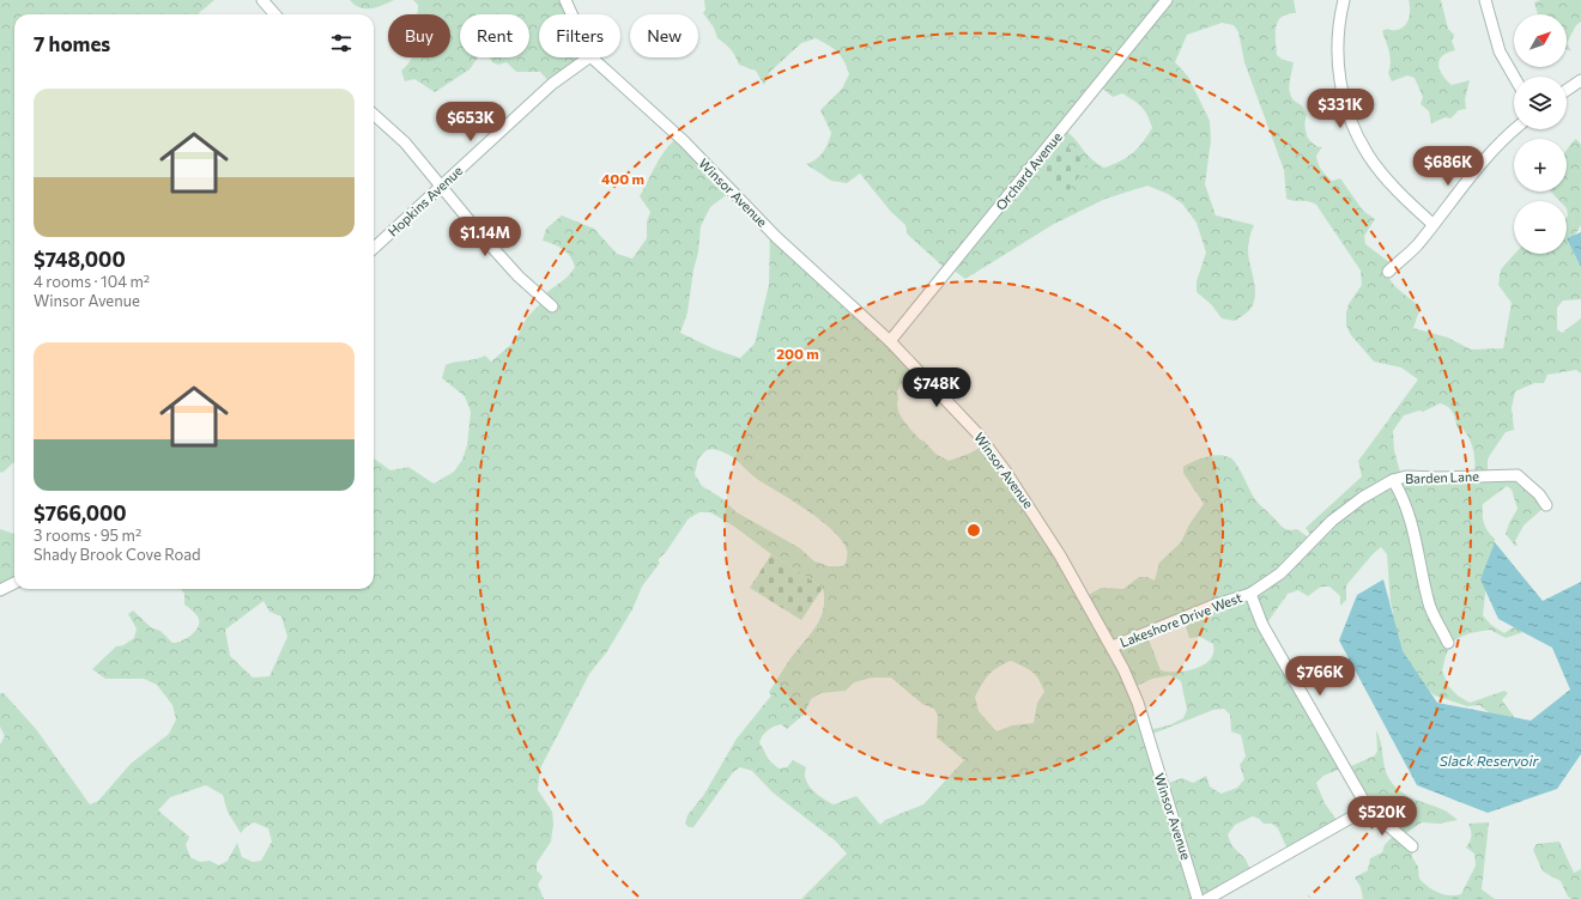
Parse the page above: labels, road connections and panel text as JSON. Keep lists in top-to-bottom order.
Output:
{
  "streets": {
    "street": [
      "Orchard Avenue",
      "Winsor Avenue",
      "Hopkins Avenue",
      "Barden Lane",
      "Lakeshore Drive West"
    ]
  },
  "crossings": [
    ["Orchard Avenue", "Winsor Avenue"],
    ["Winsor Avenue", "Lakeshore Drive West"],
    ["Barden Lane", "Lakeshore Drive West"]
  ],
  "water": ["Slack Reservoir"],
  "north": "top right",
  "page": {
    "map_buttons": ["+", "−"],
    "chip": [
      "Buy",
      "Rent",
      "Filters",
      "New"
    ],
    "heading": "7 homes",
    "list": [
      {
        "name": "$748,000",
        "note": "4 rooms · 104 m² · Winsor Avenue"
      },
      {
        "name": "$766,000",
        "note": "3 rooms · 95 m² · Shady Brook Cove Road"
      }
    ],
    "price": [
      "$331K",
      "$653K",
      "$686K",
      "$1.14M",
      "$748K",
      "$766K",
      "$520K"
    ]
  },
  "rings": ["400 m", "200 m"]
}
